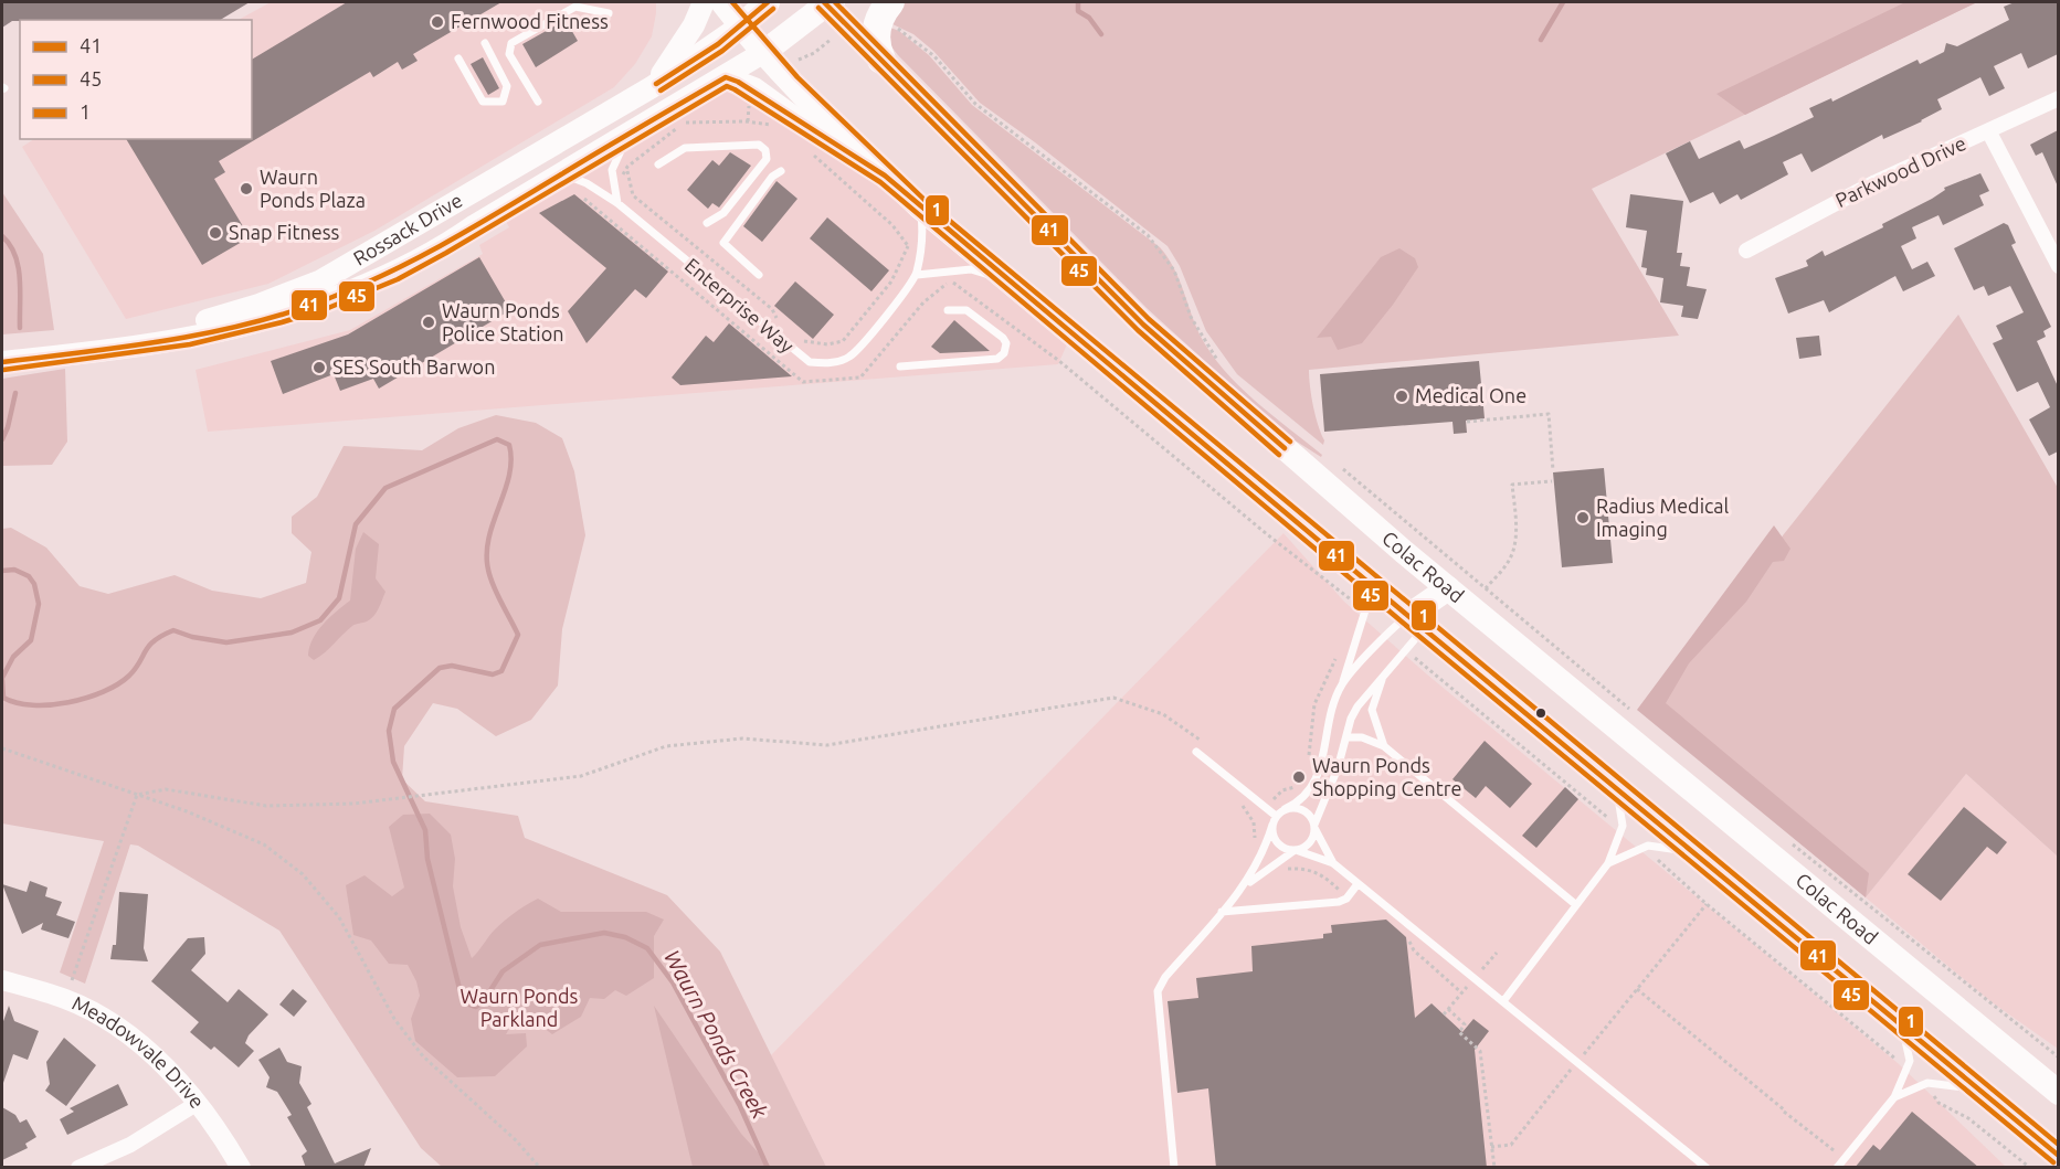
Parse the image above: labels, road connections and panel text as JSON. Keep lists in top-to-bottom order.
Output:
{
  "streets": {
    "highway": ["Colac Road"],
    "main road": ["Rossack Drive"],
    "street": ["Parkwood Drive", "Meadowvale Drive"],
    "lane": ["Enterprise Way"]
  },
  "crossings": [
    ["Rossack Drive", "Enterprise Way"]
  ],
  "water": ["Waurn Ponds Creek"],
  "parks": ["Waurn Ponds Parkland"],
  "places": [
    "Fernwood Fitness",
    "Waurn Ponds Plaza",
    "Snap Fitness",
    "Waurn Ponds Police Station",
    "SES South Barwon",
    "Medical One",
    "Radius Medical Imaging",
    "Waurn Ponds Shopping Centre"
  ],
  "lines": ["transit line 41", "transit line 1", "transit line 45"],
  "legend": ["41", "45", "1"]
}
